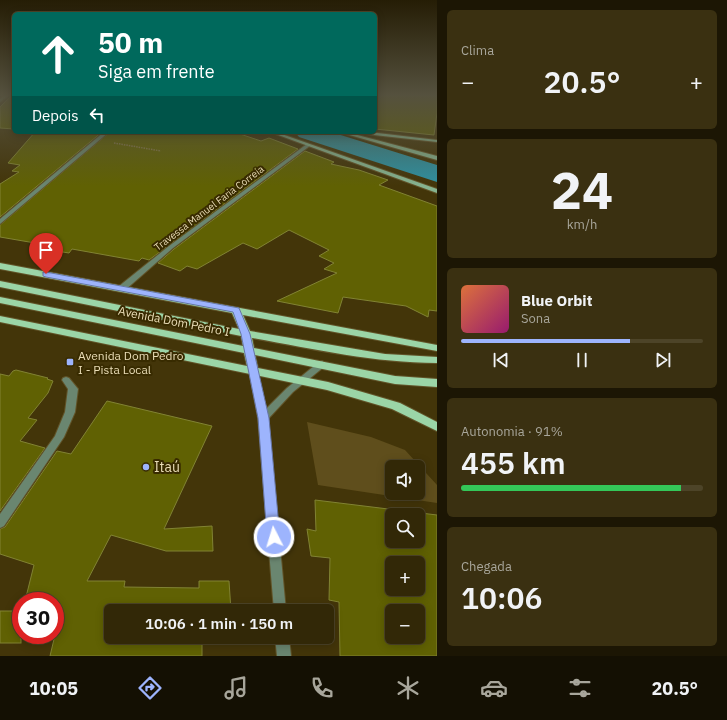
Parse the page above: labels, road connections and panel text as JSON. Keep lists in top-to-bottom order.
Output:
{
  "streets": {
    "main road": ["Avenida Dom Pedro I"],
    "street": ["Travessa Manuel Faria Correia"]
  },
  "crossings": [
    ["Travessa Manuel Faria Correia", "Avenida Dom Pedro I"]
  ],
  "places": {
    "transit": ["Avenida Dom Pedro I - Pista Local"],
    "other": ["Itaú"]
  },
  "page": {
    "tile": [
      "Clima",
      ["24", "km/h"],
      ["Autonomia · 91%", "455 km"],
      ["Chegada", "10:06"]
    ],
    "turn": ["50 m", "Siga em frente"],
    "heat": ["−", "20.5°", "+"],
    "then": "Depois",
    "song": ["Blue Orbit", "Sona"],
    "map_buttons": ["+", "−"],
    "limit": "30",
    "trip": "10:06 · 1 min · 150 m",
    "tabs": ["10:05", "20.5°"]
  }
}
